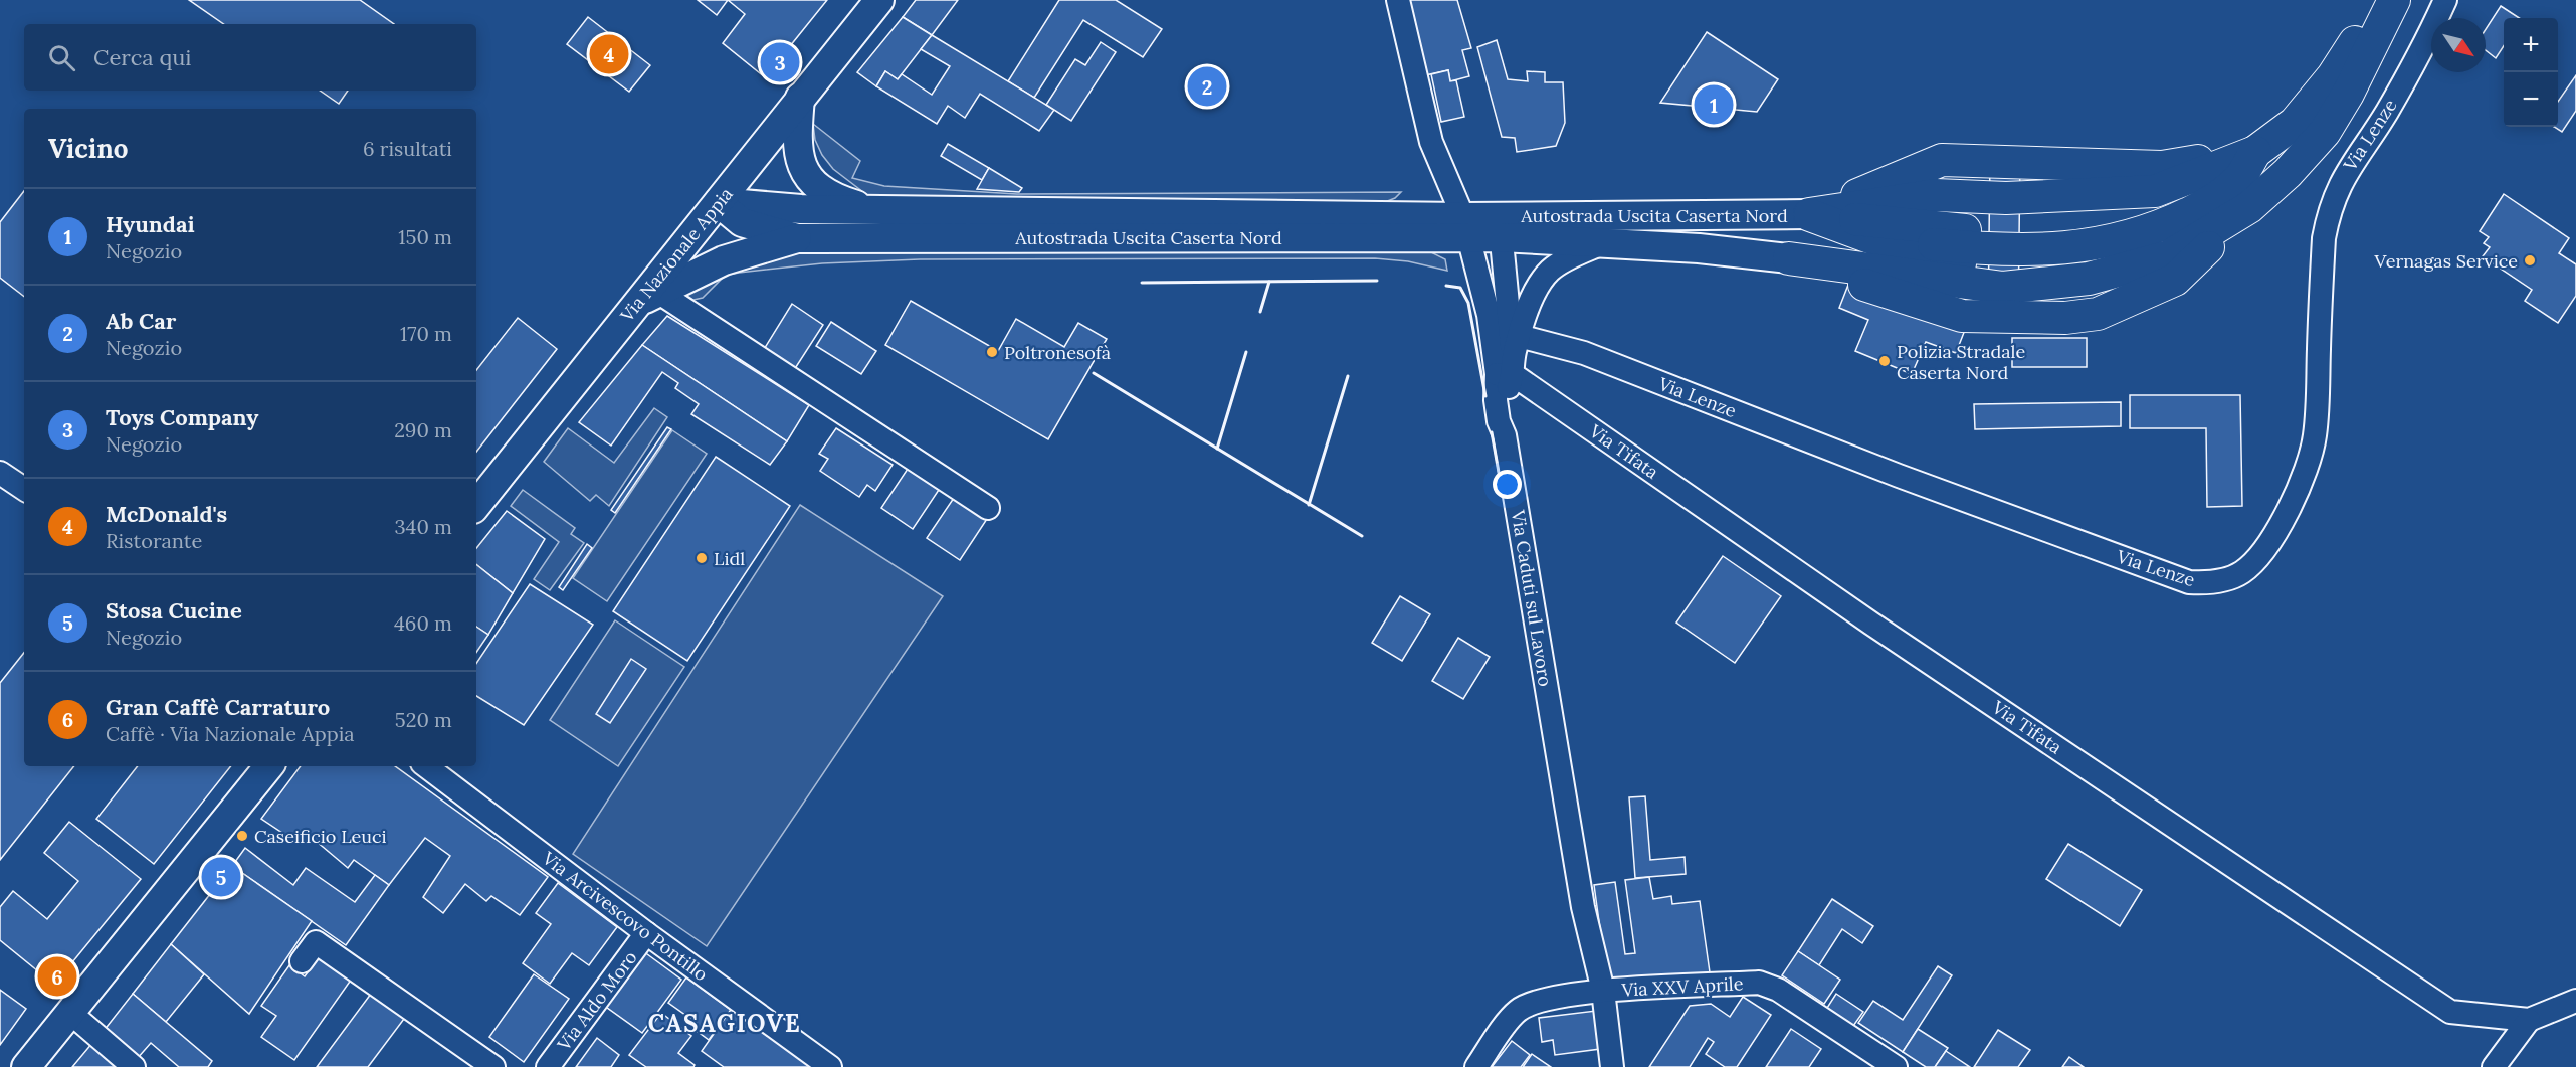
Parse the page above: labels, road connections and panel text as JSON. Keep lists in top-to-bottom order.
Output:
{
  "streets": {
    "main road": ["Autostrada Uscita Caserta Nord", "Via Nazionale Appia"],
    "street": [
      "Via Lenze",
      "Via Tifata",
      "Via Caduti sul Lavoro",
      "Via Arcivescovo Pontillo",
      "Via XXV Aprile",
      "Via Aldo Moro"
    ]
  },
  "crossings": [
    ["Via Lenze", "Autostrada Uscita Caserta Nord"],
    ["Via Lenze", "Via Tifata"],
    ["Via Lenze", "Via Caduti sul Lavoro"],
    ["Autostrada Uscita Caserta Nord", "Via Tifata"],
    ["Autostrada Uscita Caserta Nord", "Via Caduti sul Lavoro"],
    ["Via Tifata", "Via Caduti sul Lavoro"],
    ["Via Caduti sul Lavoro", "Via XXV Aprile"],
    ["Via Arcivescovo Pontillo", "Via Aldo Moro"]
  ],
  "districts": ["CASAGIOVE"],
  "places": [
    "Vernagas Service",
    "Poltronesofà",
    "Polizia Stradale Caserta Nord",
    "Lidl",
    "Caseificio Leuci"
  ],
  "north": "bottom right",
  "page": {
    "map_buttons": ["+", "−"],
    "search": "Cerca qui",
    "pins": [
      "4",
      "3",
      "2",
      "1",
      "5",
      "6"
    ],
    "heading": ["Vicino", "6 risultati"],
    "list": [
      {
        "mark": "1",
        "name": "Hyundai",
        "note": "Negozio",
        "value": "150 m"
      },
      {
        "mark": "2",
        "name": "Ab Car",
        "note": "Negozio",
        "value": "170 m"
      },
      {
        "mark": "3",
        "name": "Toys Company",
        "note": "Negozio",
        "value": "290 m"
      },
      {
        "mark": "4",
        "name": "McDonald's",
        "note": "Ristorante",
        "value": "340 m"
      },
      {
        "mark": "5",
        "name": "Stosa Cucine",
        "note": "Negozio",
        "value": "460 m"
      },
      {
        "mark": "6",
        "name": "Gran Caffè Carraturo",
        "note": "Caffè · Via Nazionale Appia",
        "value": "520 m"
      }
    ]
  }
}
